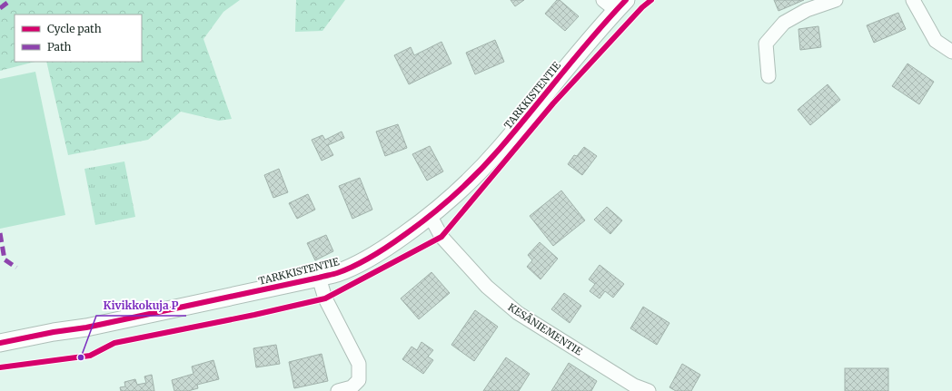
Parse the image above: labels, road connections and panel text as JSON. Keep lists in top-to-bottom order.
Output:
{
  "streets": {
    "street": ["TARKKISTENTIE", "KESÄNIEMENTIE"]
  },
  "crossings": [
    ["TARKKISTENTIE", "KESÄNIEMENTIE"]
  ],
  "places": ["Kivikkokuja P"],
  "legend": ["Cycle path", "Path"]
}
